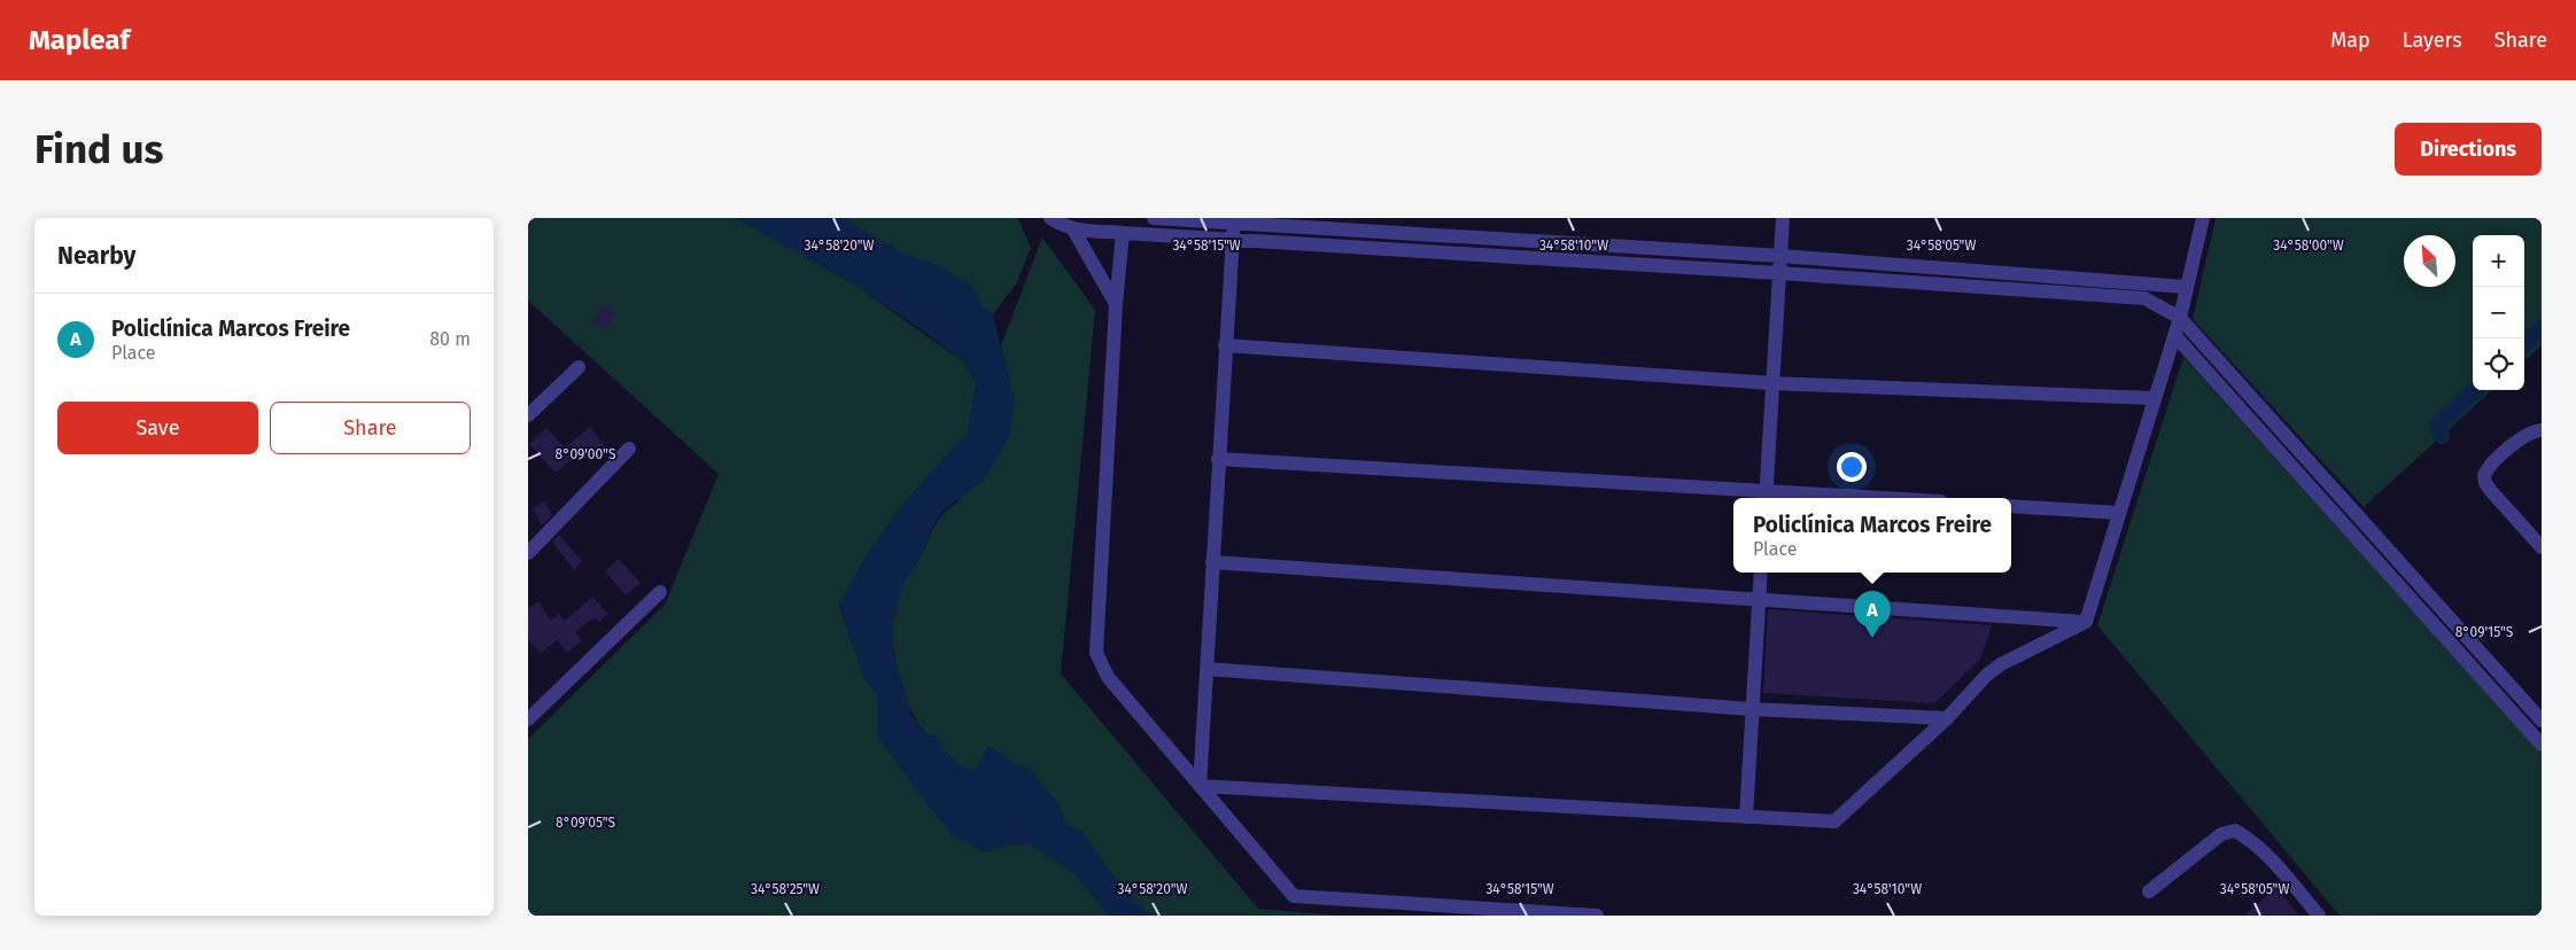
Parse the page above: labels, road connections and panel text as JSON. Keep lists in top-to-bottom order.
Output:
{
  "north": "top left",
  "page": {
    "header": "Mapleaf",
    "nav": ["Map", "Layers", "Share"],
    "buttons": [
      "Directions",
      ["Save", "Share"]
    ],
    "title": "Find us",
    "heading": "Nearby",
    "map_buttons": ["+", "−"],
    "list": [
      {
        "mark": "A",
        "name": "Policlínica Marcos Freire",
        "note": "Place",
        "value": "80 m"
      }
    ],
    "popup": ["Policlínica Marcos Freire", "Place"],
    "pins": "A"
  },
  "coordinates": [
    "34°58'20\"W",
    "34°58'15\"W",
    "34°58'10\"W",
    "34°58'05\"W",
    "34°58'00\"W",
    "8°09'00\"S",
    "8°09'15\"S",
    "8°09'05\"S",
    "34°58'25\"W"
  ]
}
